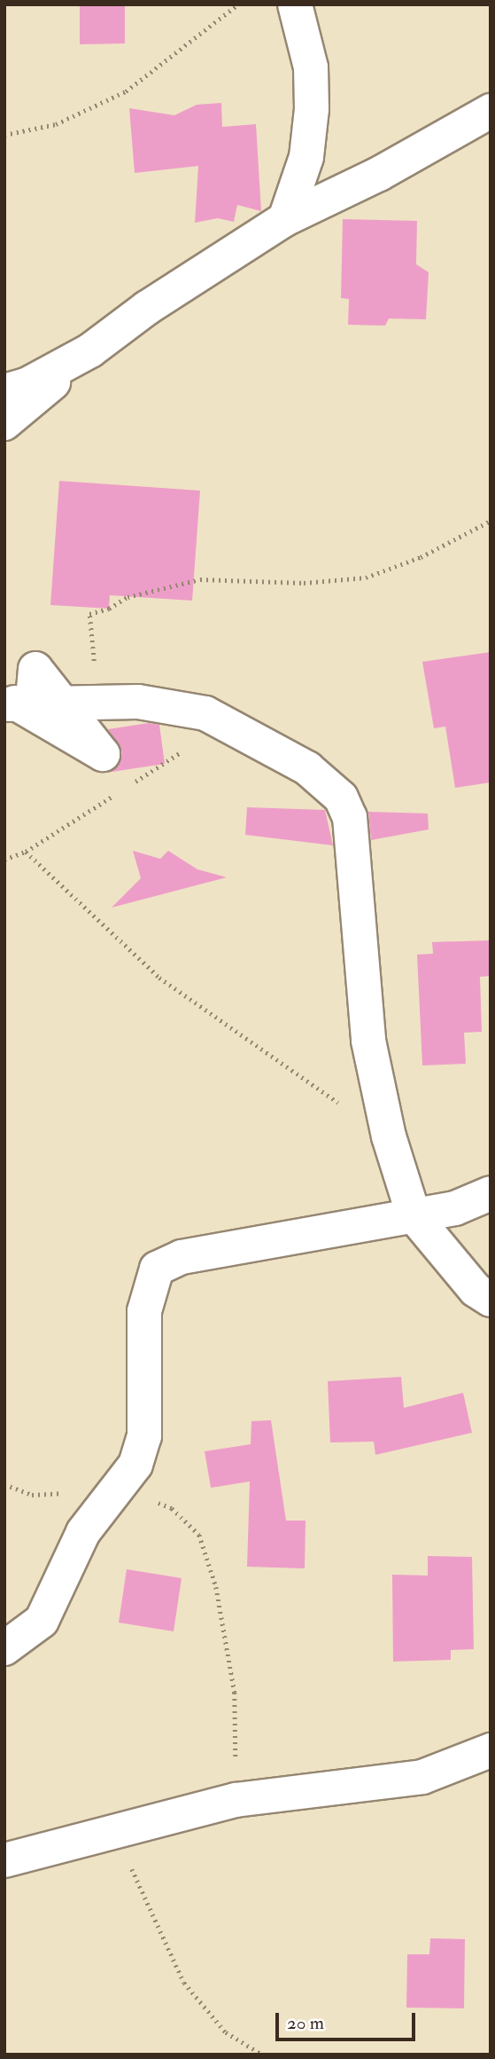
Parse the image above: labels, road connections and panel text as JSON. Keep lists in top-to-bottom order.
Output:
{
  "scale_bar": "20 m"
}
